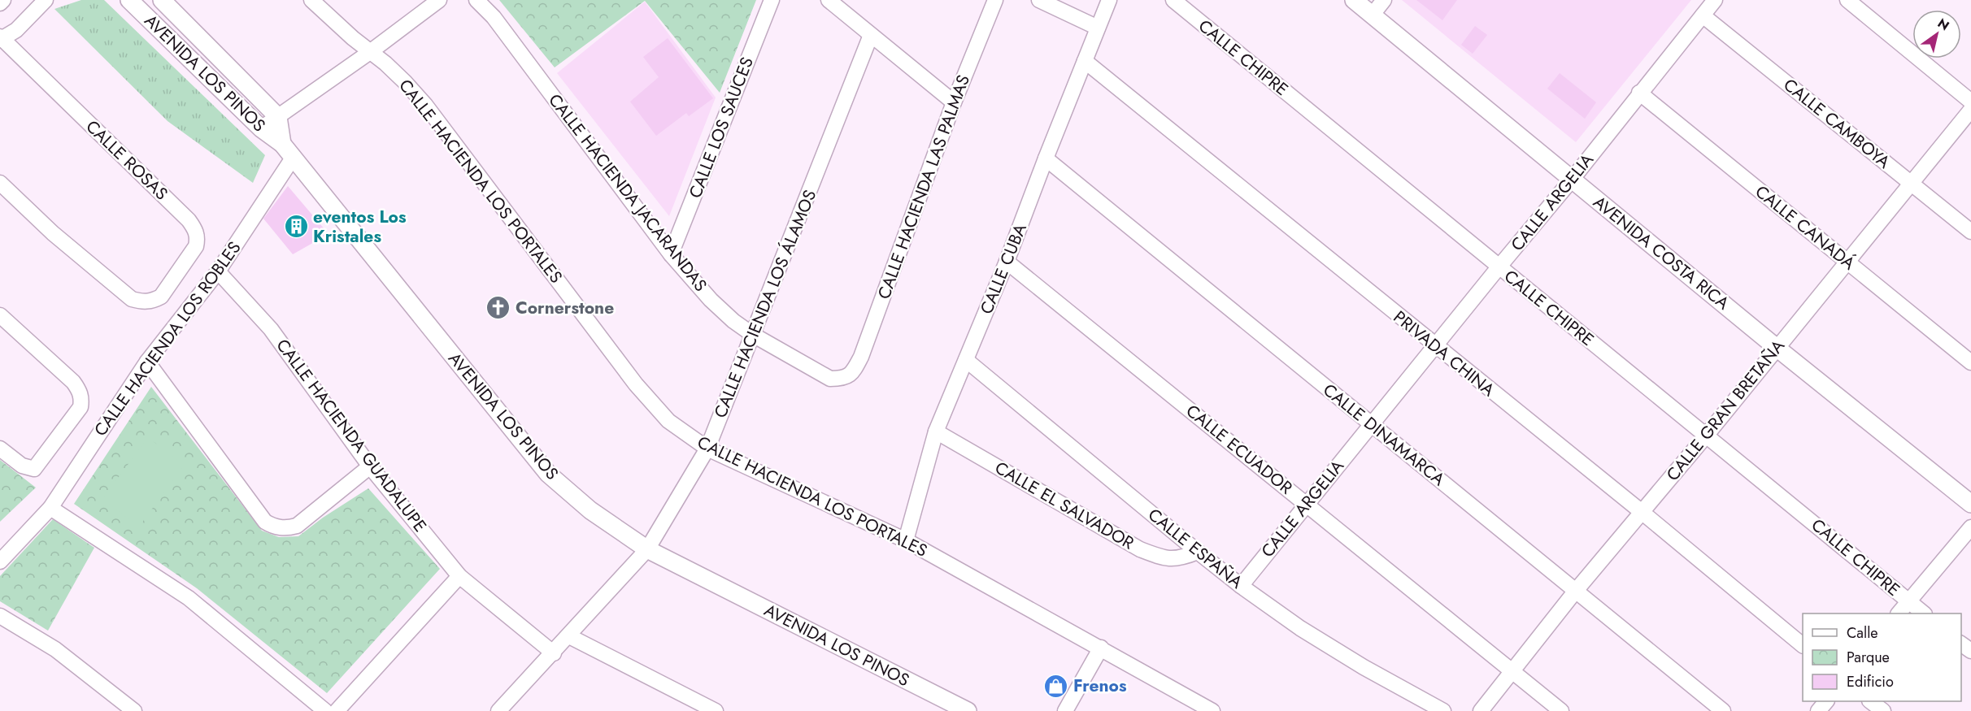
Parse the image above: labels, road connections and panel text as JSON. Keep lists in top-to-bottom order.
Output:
{
  "streets": {
    "street": [
      "CALLE CHIPRE",
      "AVENIDA LOS PINOS",
      "CALLE CAMBOYA",
      "CALLE LOS SAUCES",
      "CALLE ROSAS",
      "CALLE HACIENDA LOS PORTALES",
      "CALLE HACIENDA LAS PALMAS",
      "CALLE HACIENDA JACARANDAS",
      "CALLE ARGELIA",
      "CALLE CANADÁ",
      "AVENIDA COSTA RICA",
      "CALLE CUBA",
      "CALLE HACIENDA LOS ÁLAMOS",
      "CALLE HACIENDA LOS ROBLES",
      "PRIVADA CHINA",
      "CALLE GRAN BRETAÑA",
      "CALLE DINAMARCA",
      "CALLE HACIENDA GUADALUPE",
      "CALLE ECUADOR",
      "CALLE EL SALVADOR",
      "CALLE ESPAÑA"
    ]
  },
  "crossings": [
    ["CALLE CHIPRE", "CALLE ARGELIA"],
    ["CALLE CHIPRE", "CALLE GRAN BRETAÑA"],
    ["AVENIDA LOS PINOS", "CALLE HACIENDA LOS ÁLAMOS"],
    ["AVENIDA LOS PINOS", "CALLE HACIENDA LOS ROBLES"],
    ["CALLE CAMBOYA", "CALLE ARGELIA"],
    ["CALLE CAMBOYA", "CALLE GRAN BRETAÑA"],
    ["CALLE LOS SAUCES", "CALLE HACIENDA JACARANDAS"],
    ["CALLE HACIENDA LOS PORTALES", "CALLE CUBA"],
    ["CALLE HACIENDA LOS PORTALES", "CALLE HACIENDA LOS ÁLAMOS"],
    ["CALLE HACIENDA LAS PALMAS", "CALLE HACIENDA JACARANDAS"],
    ["CALLE HACIENDA JACARANDAS", "CALLE HACIENDA LOS ÁLAMOS"],
    ["CALLE ARGELIA", "CALLE CANADÁ"],
    ["CALLE ARGELIA", "AVENIDA COSTA RICA"],
    ["CALLE ARGELIA", "PRIVADA CHINA"],
    ["CALLE ARGELIA", "CALLE DINAMARCA"],
    ["CALLE ARGELIA", "CALLE ECUADOR"],
    ["CALLE ARGELIA", "CALLE ESPAÑA"],
    ["CALLE CANADÁ", "CALLE GRAN BRETAÑA"],
    ["AVENIDA COSTA RICA", "CALLE GRAN BRETAÑA"],
    ["CALLE CUBA", "PRIVADA CHINA"],
    ["CALLE CUBA", "CALLE DINAMARCA"],
    ["CALLE CUBA", "CALLE ECUADOR"],
    ["CALLE CUBA", "CALLE EL SALVADOR"],
    ["CALLE CUBA", "CALLE ESPAÑA"],
    ["CALLE HACIENDA LOS ÁLAMOS", "CALLE HACIENDA GUADALUPE"],
    ["CALLE HACIENDA LOS ROBLES", "CALLE HACIENDA GUADALUPE"],
    ["PRIVADA CHINA", "CALLE GRAN BRETAÑA"],
    ["CALLE GRAN BRETAÑA", "CALLE DINAMARCA"],
    ["CALLE GRAN BRETAÑA", "CALLE ECUADOR"],
    ["CALLE EL SALVADOR", "CALLE ESPAÑA"]
  ],
  "places": {
    "building": ["eventos Los Kristales"],
    "church": ["Cornerstone"],
    "shop": ["Frenos"]
  },
  "legend": ["Calle", "Parque", "Edificio"],
  "north": "top right"
}
